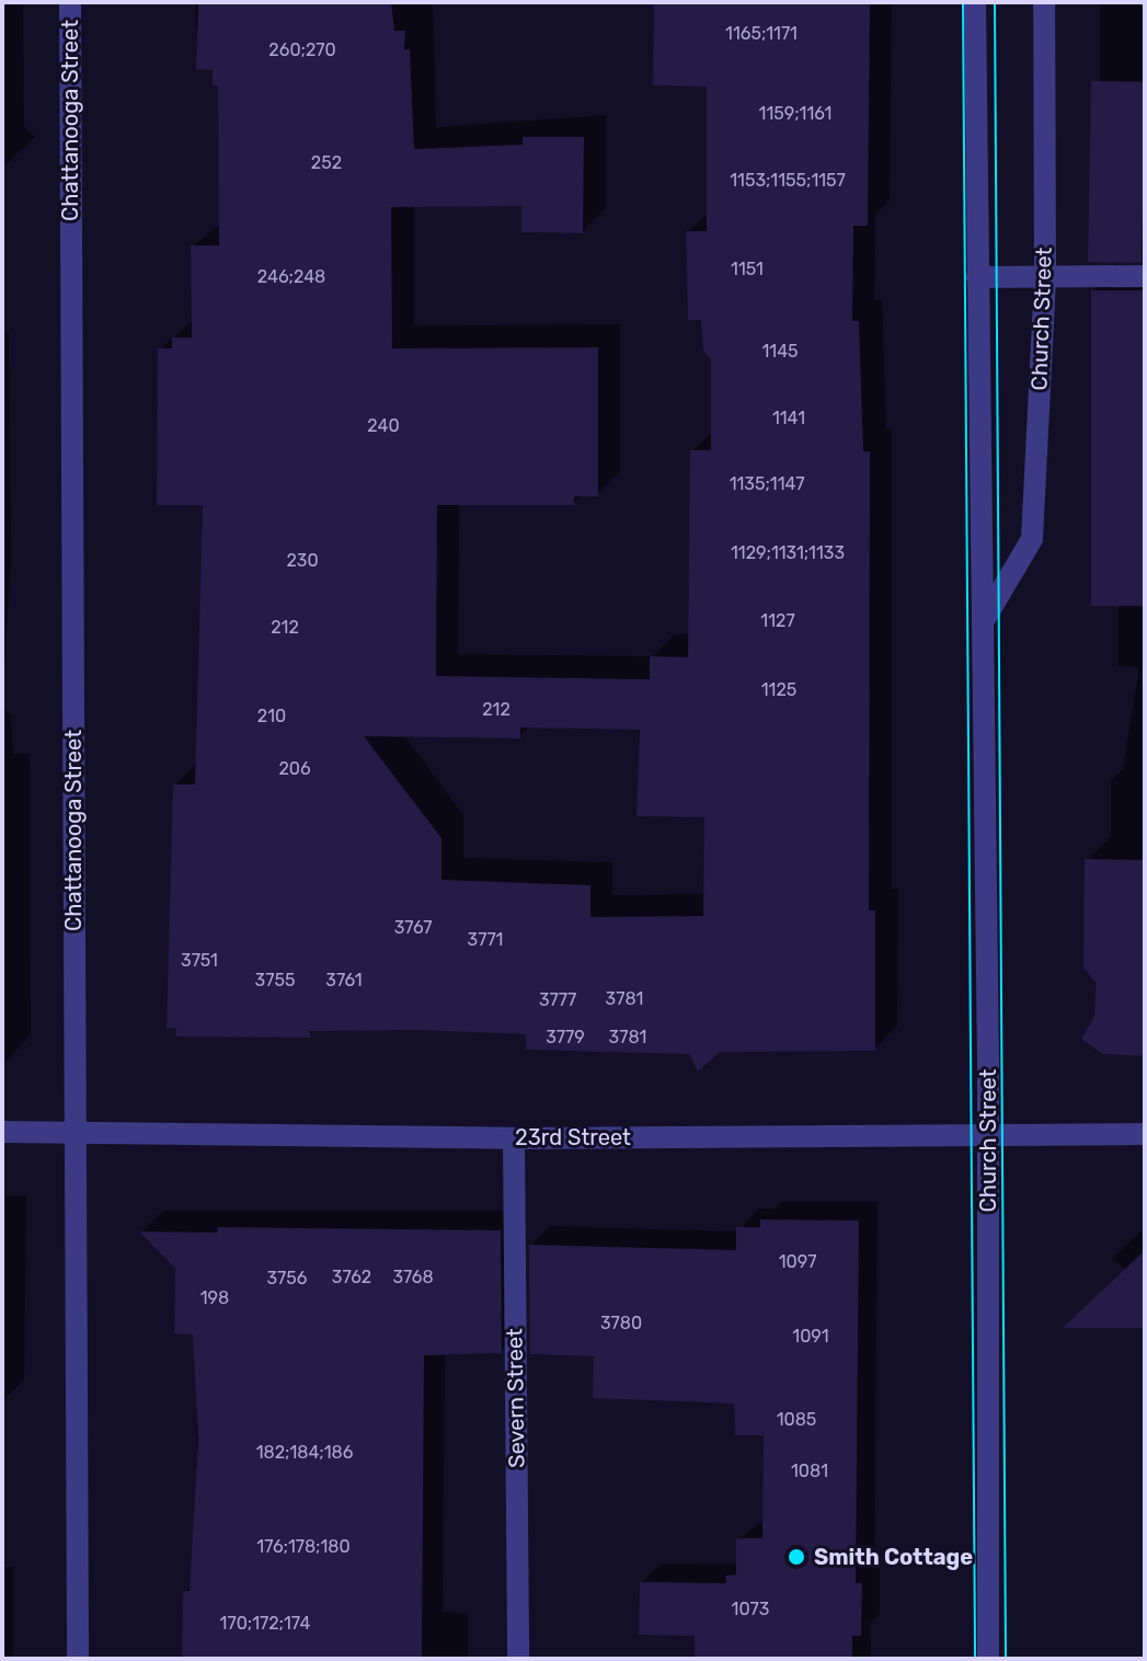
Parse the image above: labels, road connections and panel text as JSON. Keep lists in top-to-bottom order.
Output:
{
  "streets": {
    "street": [
      "Chattanooga Street",
      "Church Street",
      "23rd Street",
      "Severn Street"
    ]
  },
  "crossings": [
    ["Chattanooga Street", "23rd Street"],
    ["Church Street", "23rd Street"],
    ["23rd Street", "Severn Street"]
  ],
  "places": ["Smith Cottage"],
  "house_numbers": [
    "1165;1171",
    "260;270",
    "1159;1161",
    "252",
    "1153;1155;1157",
    "1151",
    "246;248",
    "1145",
    "1141",
    "240",
    "1135;1147",
    "1129;1131;1133",
    "230",
    "1127",
    "212",
    "1125",
    "212",
    "210",
    "206",
    "3767",
    "3771",
    "3751",
    "3755",
    "3761",
    "3781",
    "3777",
    "3779",
    "3781",
    "1097",
    "3762",
    "3768",
    "3756",
    "198",
    "3780",
    "1091",
    "1085",
    "182;184;186",
    "1081",
    "176;178;180",
    "1073",
    "170;172;174"
  ]
}
